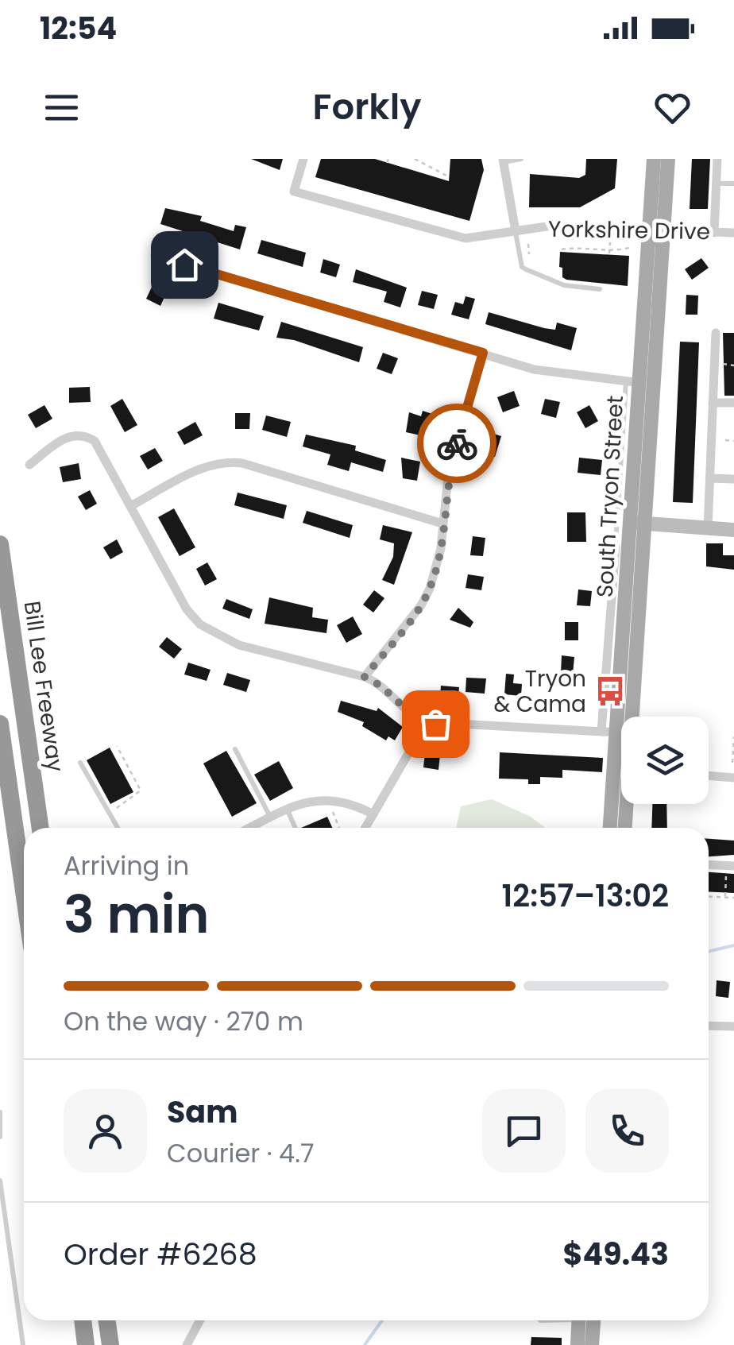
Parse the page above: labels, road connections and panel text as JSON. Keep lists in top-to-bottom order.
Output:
{
  "streets": {
    "highway": ["Bill Lee Freeway"],
    "main road": ["South Tryon Street"],
    "street": ["Yorkshire Drive"]
  },
  "crossings": [
    ["Yorkshire Drive", "South Tryon Street"]
  ],
  "places": {
    "bus stop": ["Tryon & Cama"]
  },
  "page": {
    "status": "12:54",
    "header": "Forkly",
    "heading": ["3 min", "Arriving in", "12:57–13:02"],
    "panel": [
      "Sam",
      "Courier · 4.7",
      "Order #6268",
      "$49.43"
    ],
    "bar": "On the way · 270 m"
  }
}
